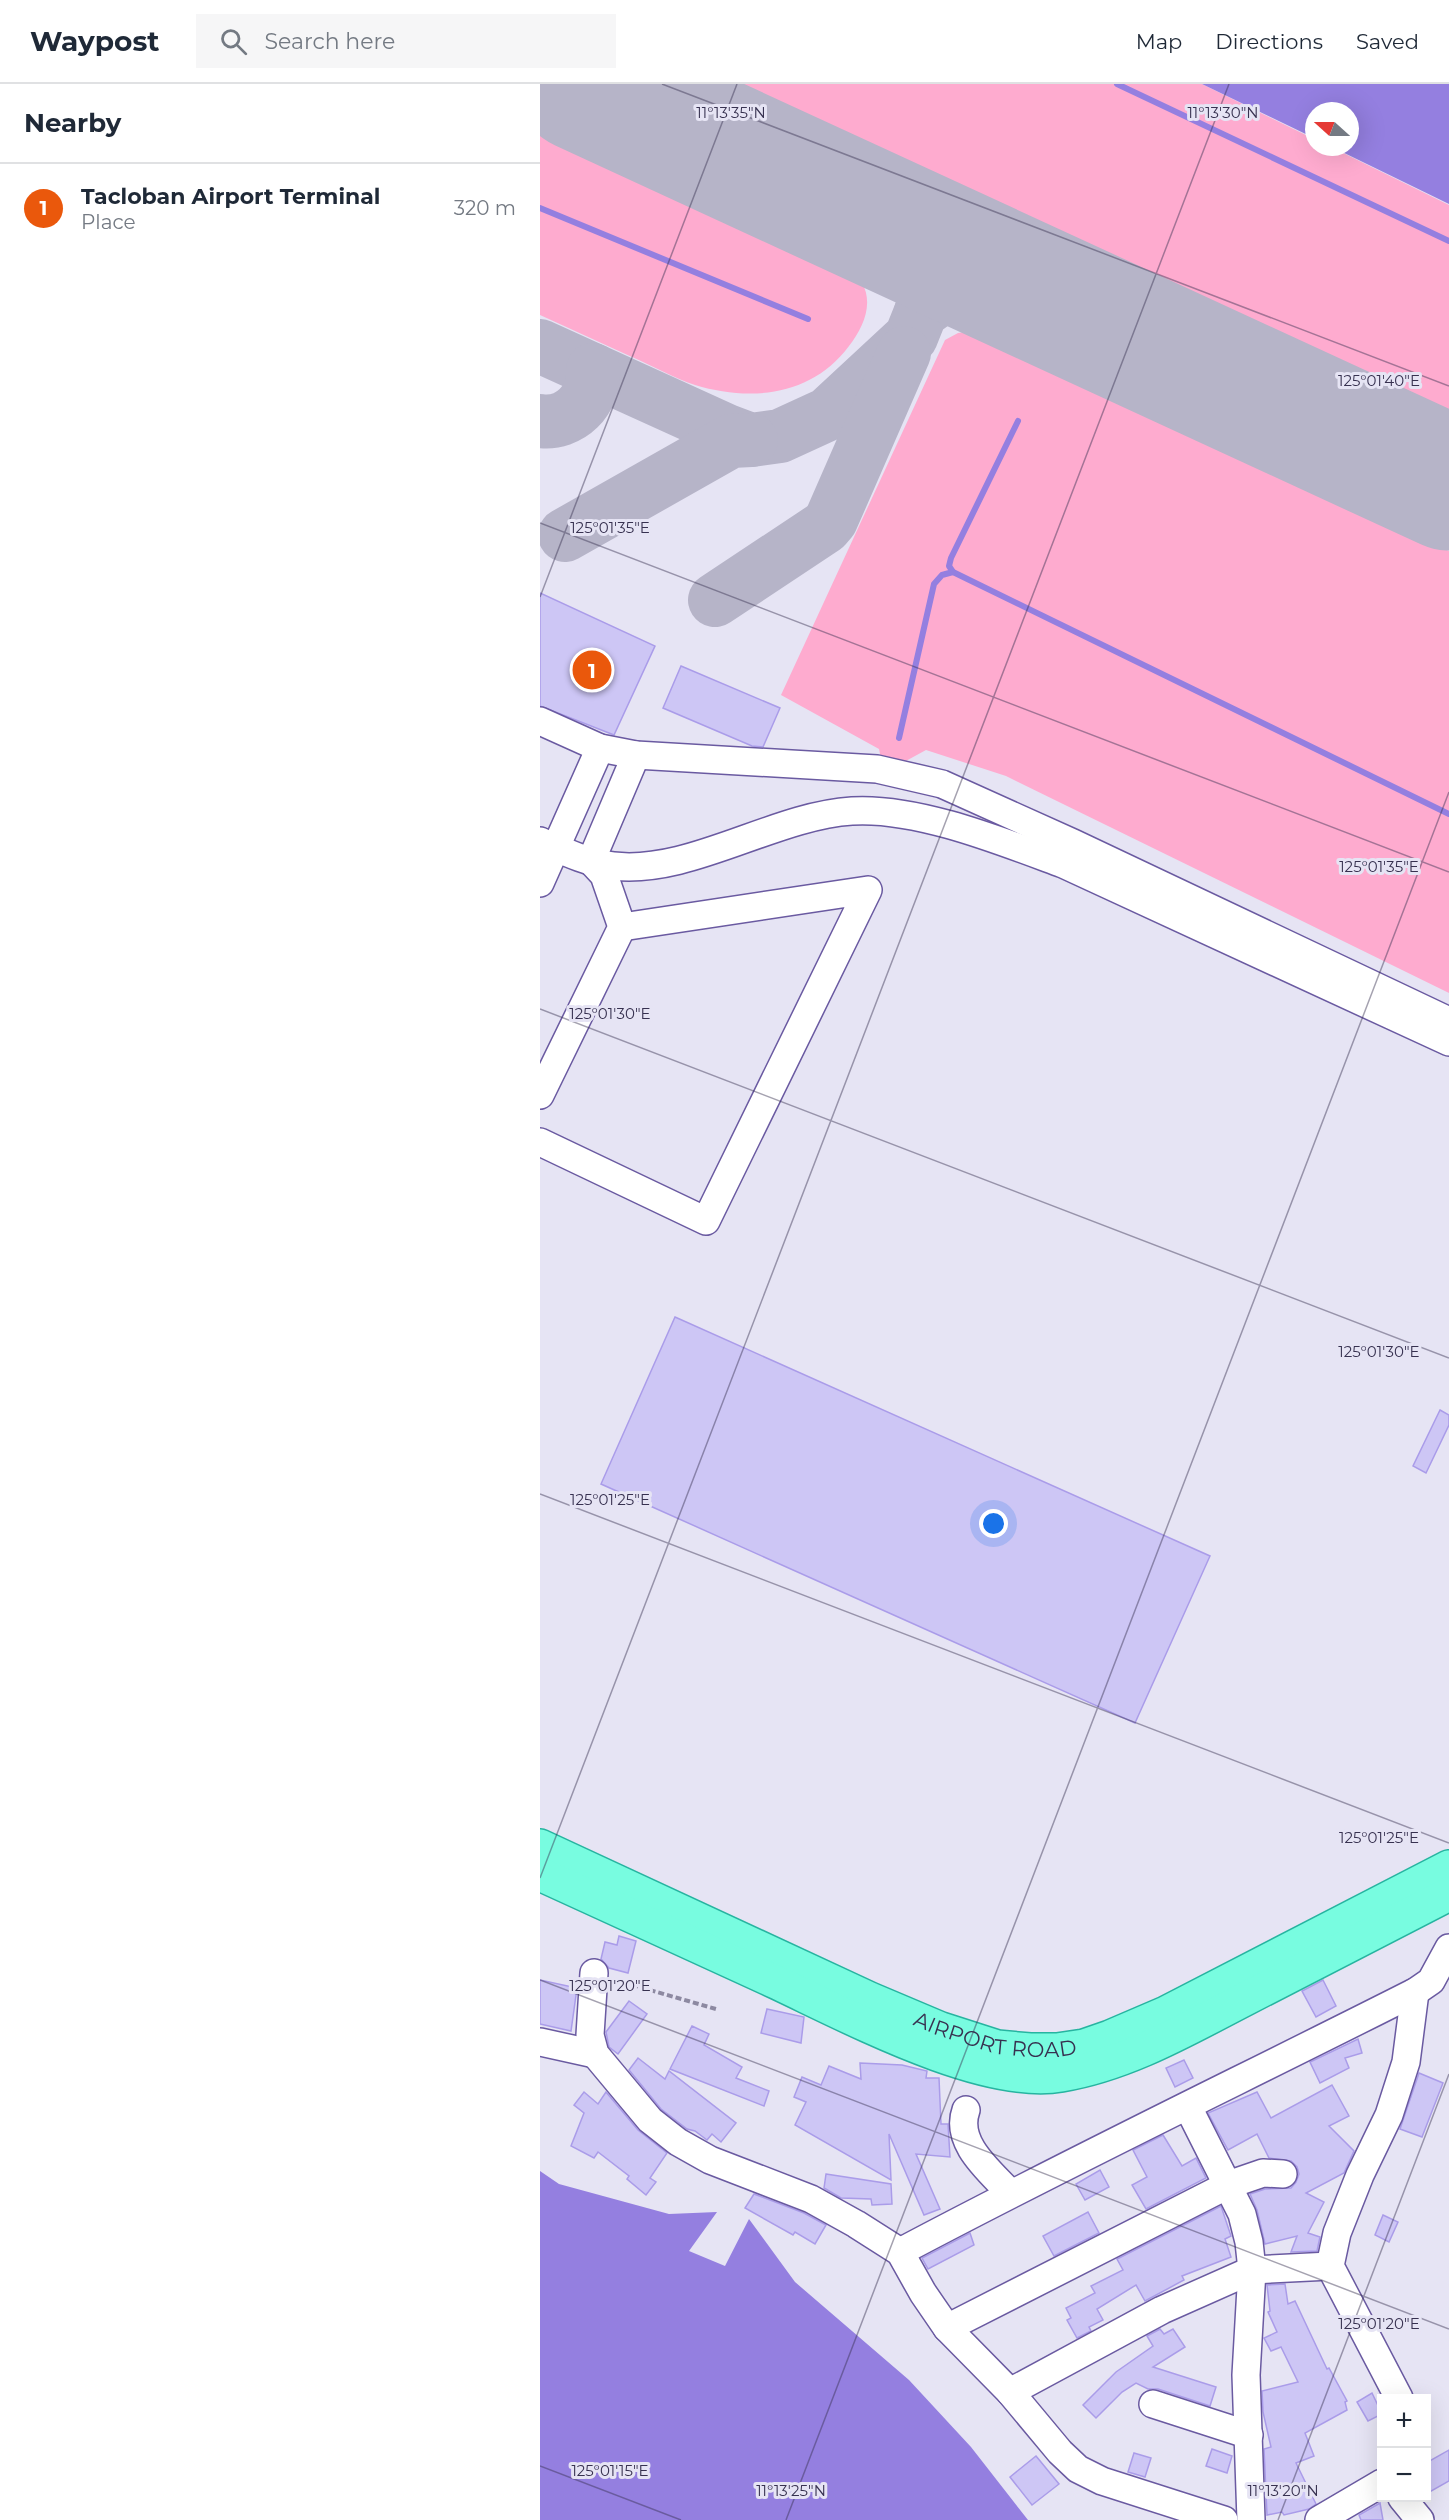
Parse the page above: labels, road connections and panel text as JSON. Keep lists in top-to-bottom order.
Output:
{
  "streets": {
    "main road": ["AIRPORT ROAD"]
  },
  "north": "left",
  "page": {
    "header": "Waypost",
    "search": "Search here",
    "nav": ["Map", "Directions", "Saved"],
    "heading": "Nearby",
    "list": [
      {
        "mark": "1",
        "name": "Tacloban Airport Terminal",
        "note": "Place",
        "value": "320 m"
      }
    ],
    "pins": "1",
    "map_buttons": ["+", "−"]
  },
  "coordinates": [
    "11°13'30\"N",
    "11°13'35\"N",
    "125°01'40\"E",
    "125°01'35\"E",
    "125°01'30\"E",
    "125°01'25\"E",
    "125°01'20\"E",
    "125°01'15\"E",
    "11°13'25\"N",
    "11°13'20\"N"
  ]
}
